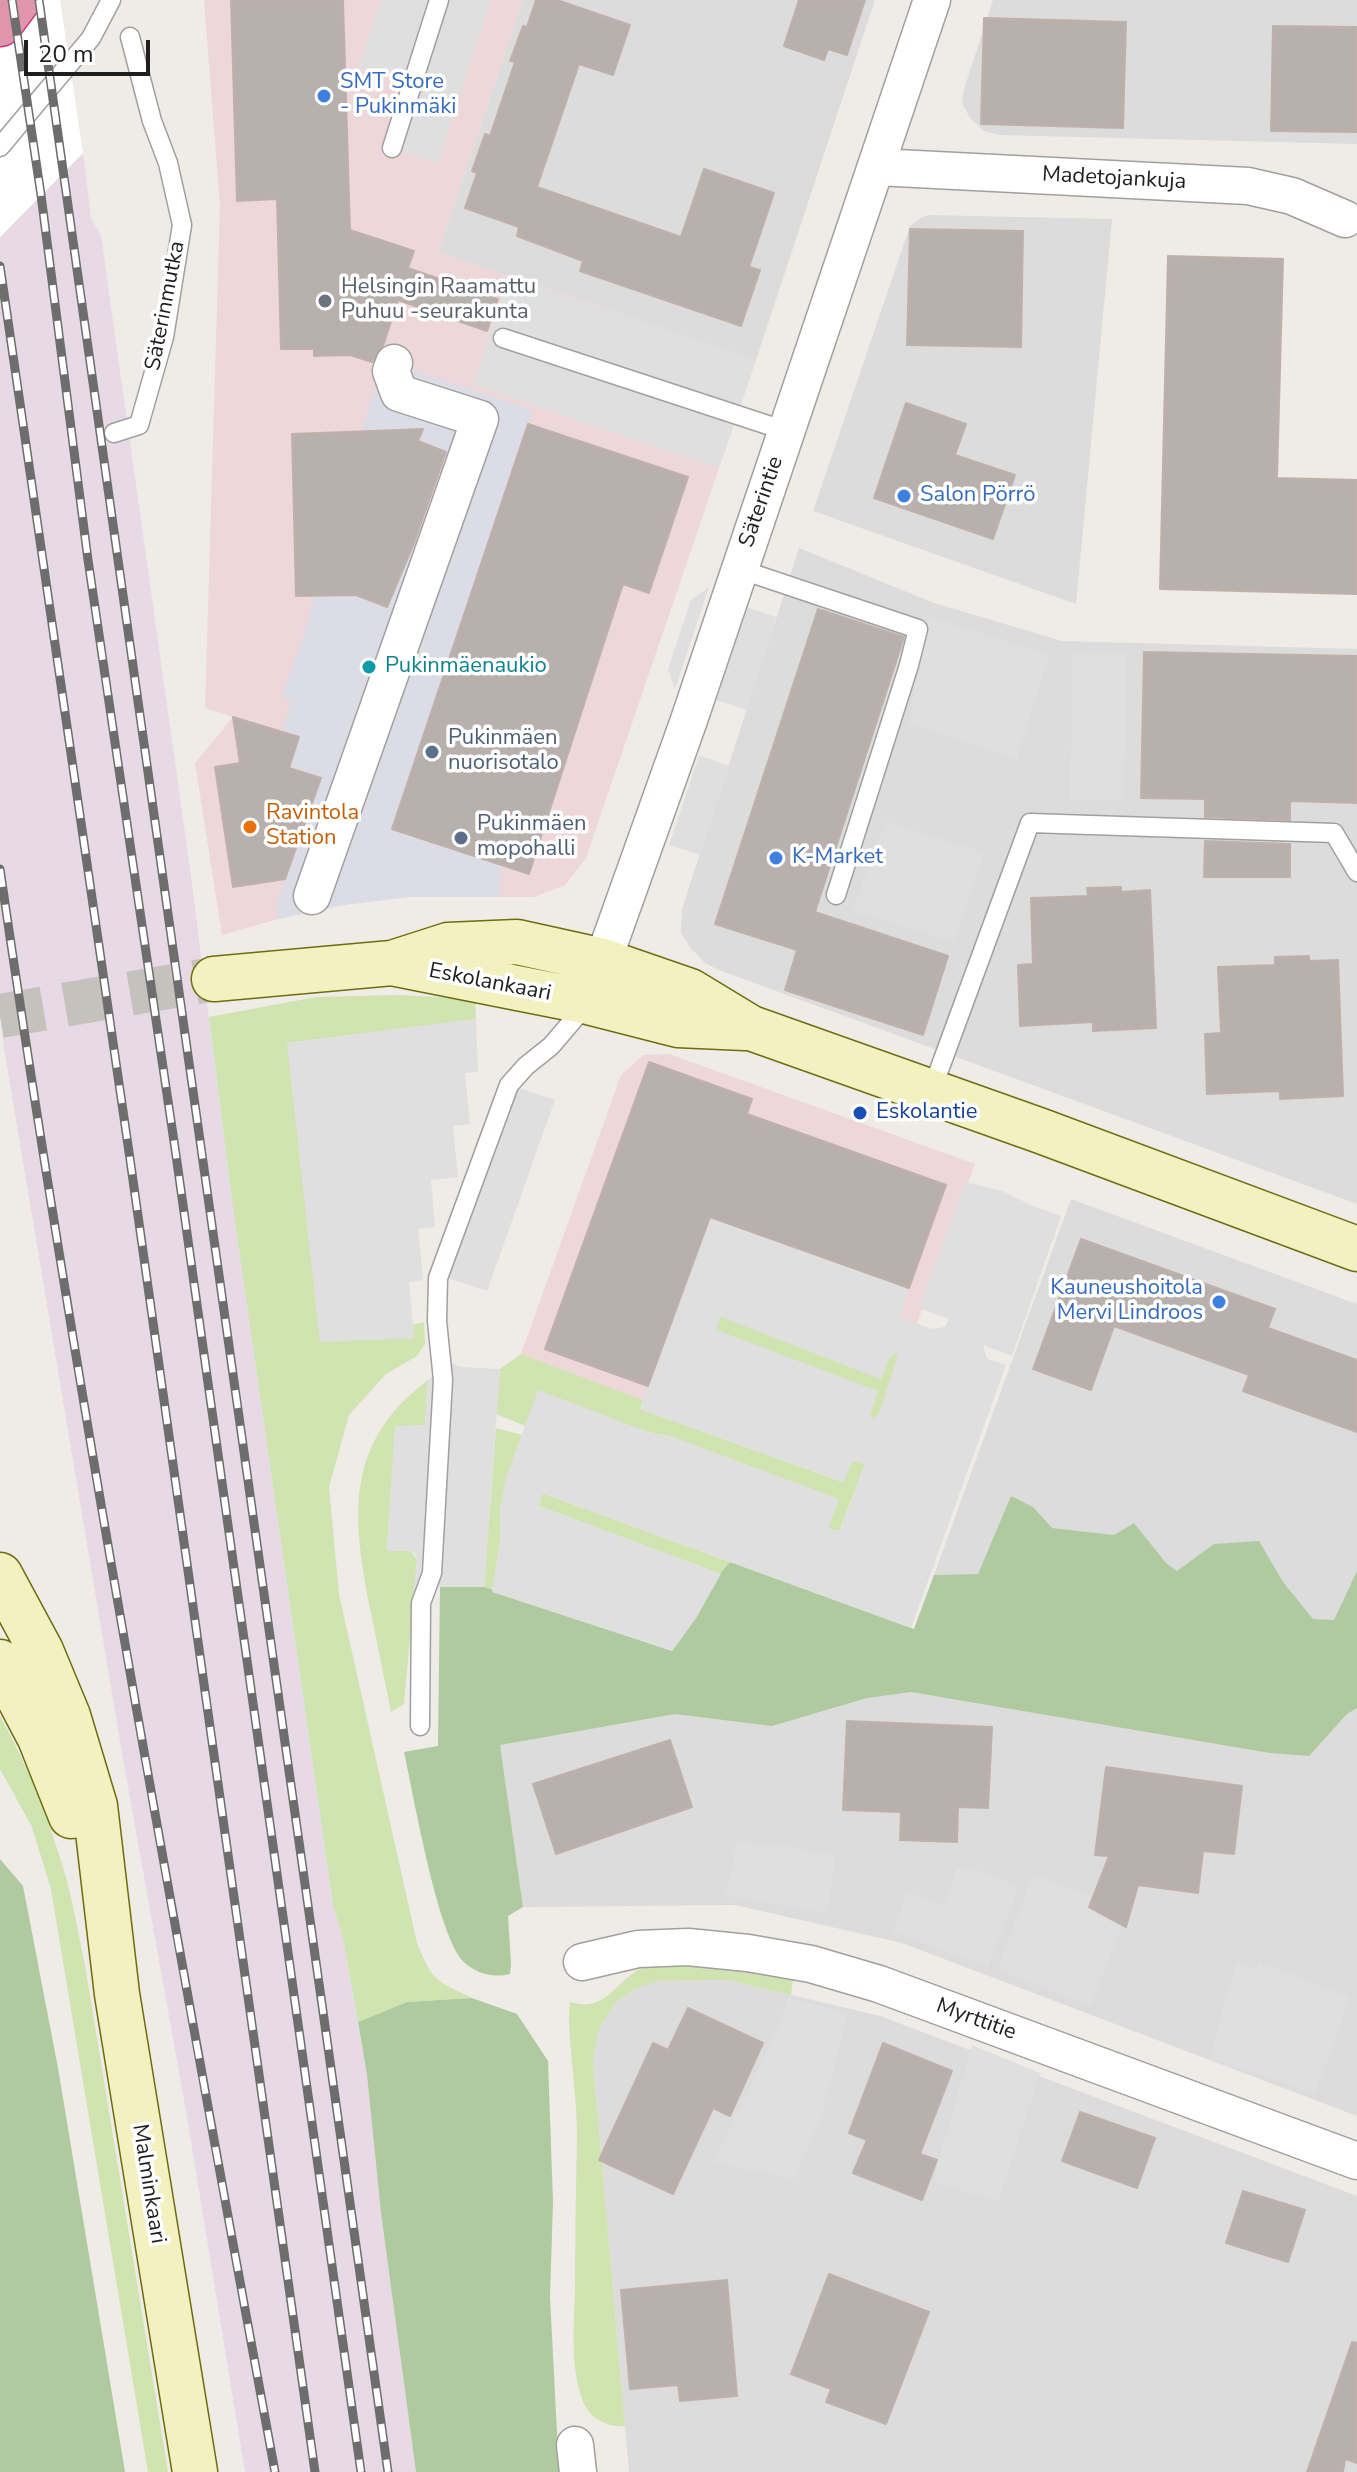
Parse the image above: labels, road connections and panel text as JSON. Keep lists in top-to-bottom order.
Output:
{
  "streets": {
    "street": [
      "Madetojankuja",
      "Säterintie",
      "Eskolankaari",
      "Myrttitie",
      "Malminkaari"
    ],
    "lane": ["Säterinmutka"]
  },
  "crossings": [
    ["Madetojankuja", "Säterintie"],
    ["Säterintie", "Eskolankaari"]
  ],
  "places": [
    "SMT Store - Pukinmäki",
    "Helsingin Raamattu Puhuu -seurakunta",
    "Salon Pörrö",
    "Pukinmäenaukio",
    "Pukinmäen nuorisotalo",
    "Ravintola Station",
    "Pukinmäen mopohalli",
    "K-Market",
    "Eskolantie",
    "Kauneushoitola Mervi Lindroos"
  ],
  "scale_bar": "20 m"
}
